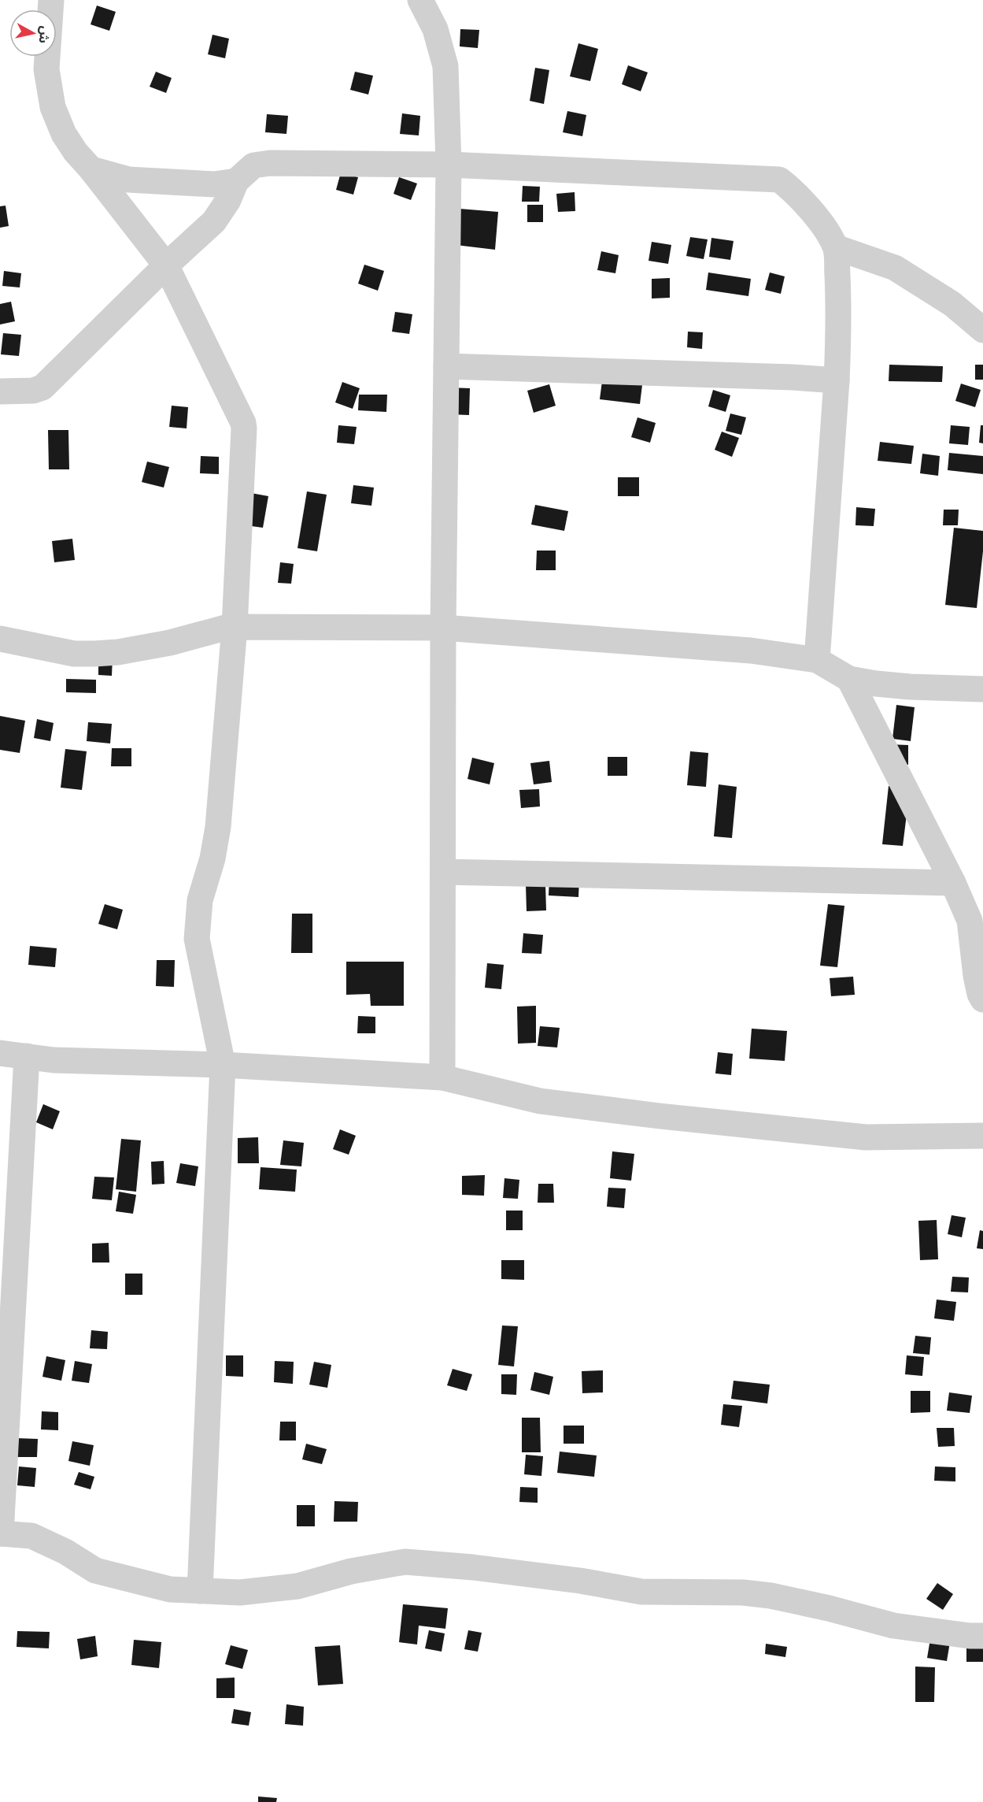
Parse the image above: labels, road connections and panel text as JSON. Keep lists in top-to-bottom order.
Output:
{
  "north": "right"
}
